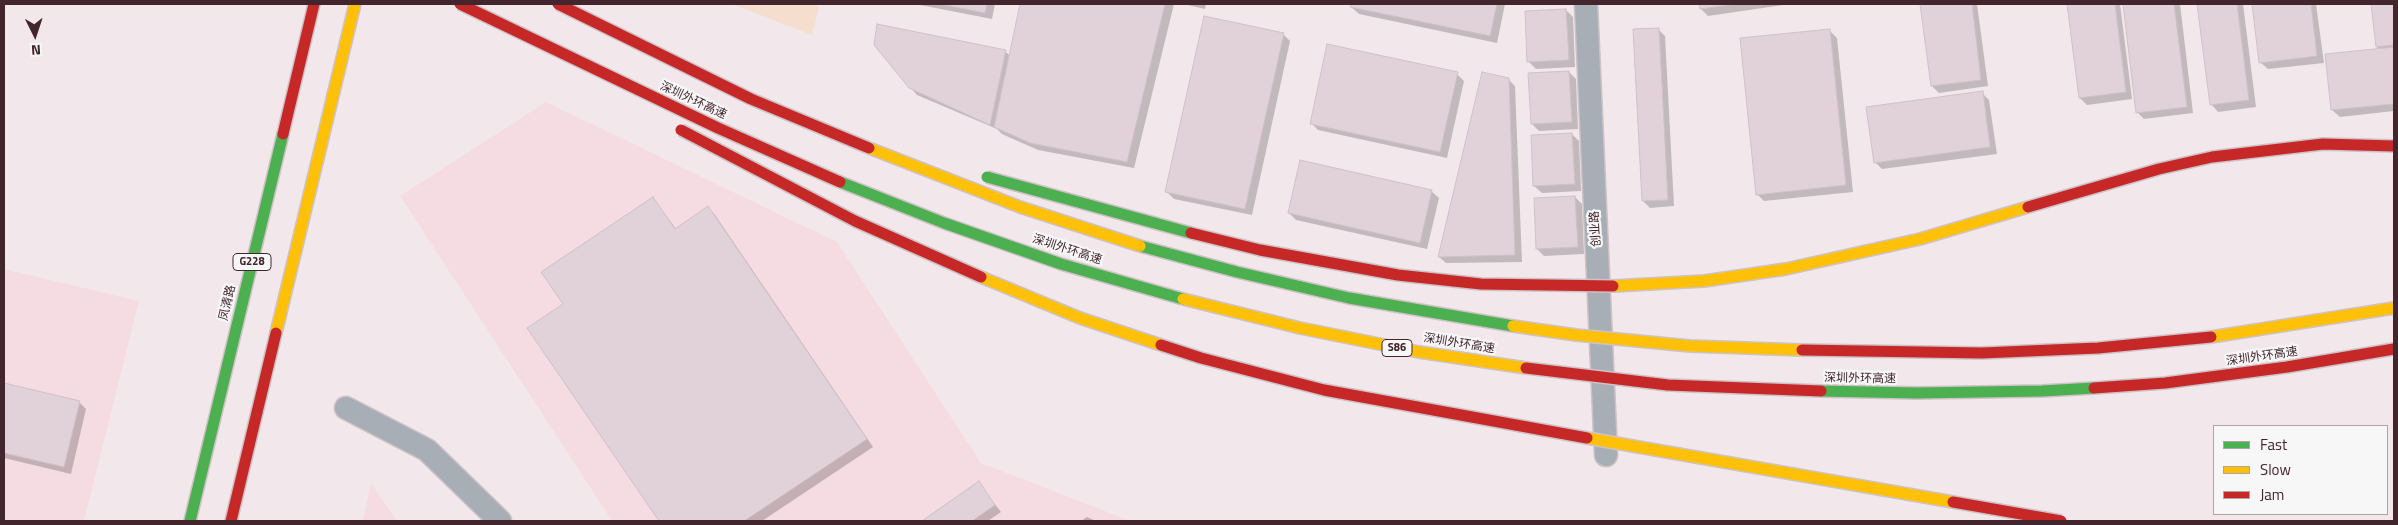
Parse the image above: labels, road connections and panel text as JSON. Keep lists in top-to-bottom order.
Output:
{
  "streets": {
    "highway": [
      "深圳外环高速",
      "G228",
      "凤清路",
      "S86"
    ],
    "street": ["创业路"]
  },
  "legend": ["Fast", "Slow", "Jam"],
  "north": "bottom"
}
